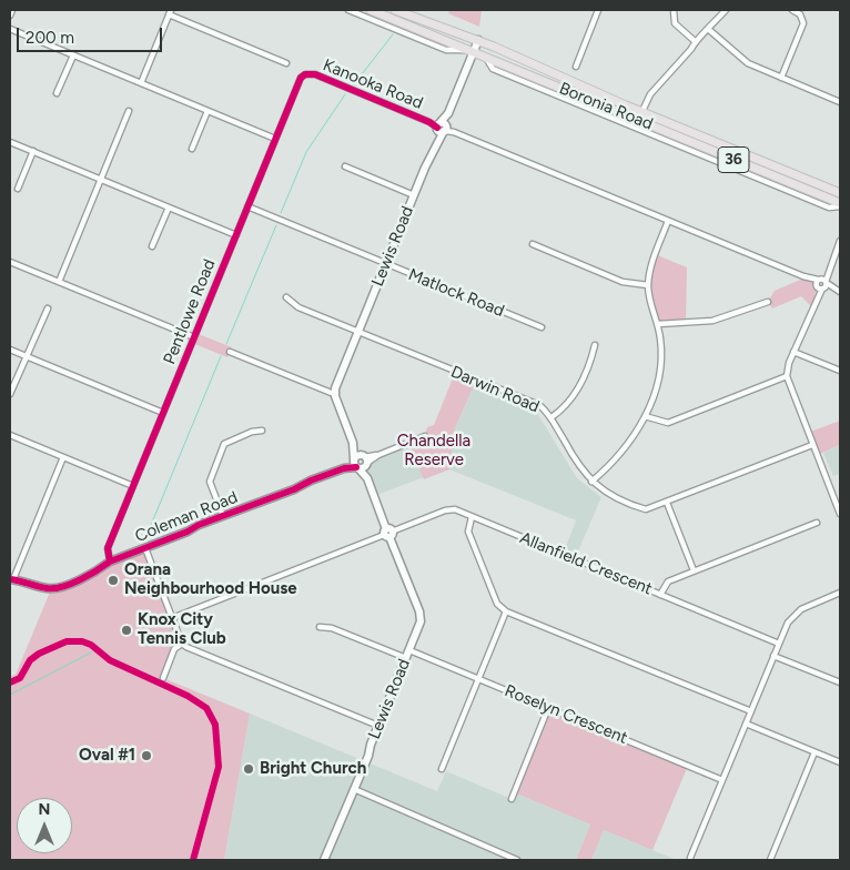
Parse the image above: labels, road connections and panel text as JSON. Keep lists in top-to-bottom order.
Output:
{
  "streets": {
    "main road": ["Boronia Road", "36"],
    "street": [
      "Kanooka Road",
      "Lewis Road",
      "Matlock Road",
      "Pentlowe Road",
      "Darwin Road",
      "Coleman Road",
      "Allanfield Crescent",
      "Roselyn Crescent"
    ]
  },
  "crossings": [
    ["Kanooka Road", "Lewis Road"],
    ["Kanooka Road", "Pentlowe Road"],
    ["Boronia Road", "Lewis Road"],
    ["Lewis Road", "Matlock Road"],
    ["Lewis Road", "Darwin Road"],
    ["Lewis Road", "Coleman Road"],
    ["Lewis Road", "Allanfield Crescent"],
    ["Lewis Road", "Roselyn Crescent"],
    ["Matlock Road", "Pentlowe Road"],
    ["Pentlowe Road", "Coleman Road"]
  ],
  "parks": ["Chandella Reserve"],
  "places": [
    "Orana Neighbourhood House",
    "Knox City Tennis Club",
    "Oval #1",
    "Bright Church"
  ],
  "scale_bar": "200 m",
  "north": "top"
}
